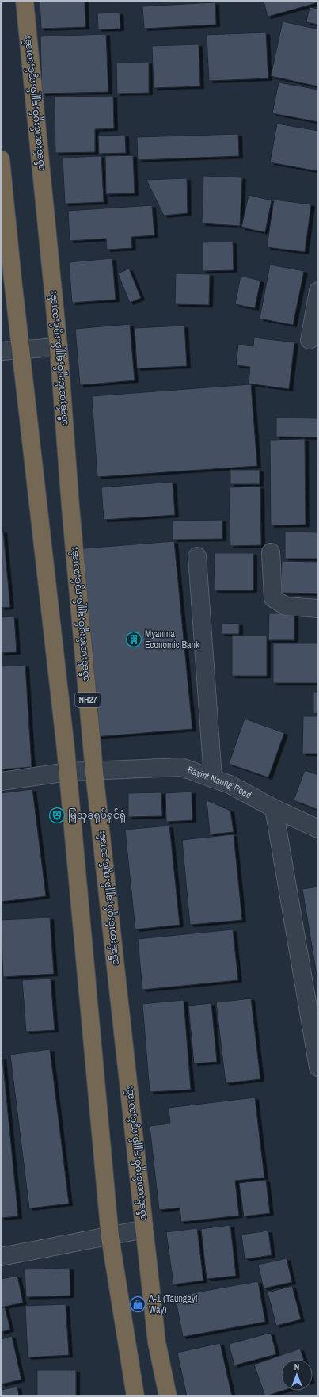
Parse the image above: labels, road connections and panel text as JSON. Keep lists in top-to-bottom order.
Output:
{
  "streets": {
    "highway": ["သဵႅၼ်ႈတၢင်းပူဝ်ႇၶျူၵ်ႉဢွင်ႇသၢၼ်း", "NH27"],
    "street": ["Bayint Naung Road"]
  },
  "crossings": [
    ["သဵႅၼ်ႈတၢင်းပူဝ်ႇၶျူၵ်ႉဢွင်ႇသၢၼ်း", "Bayint Naung Road"],
    ["NH27", "Bayint Naung Road"]
  ],
  "places": {
    "building": ["Myanma Economic Bank"],
    "theatre": ["မြသုခရုပ်ရှင်ရုံ"],
    "shop": ["A-1 (Taunggyi Way)"]
  },
  "north": "top"
}
